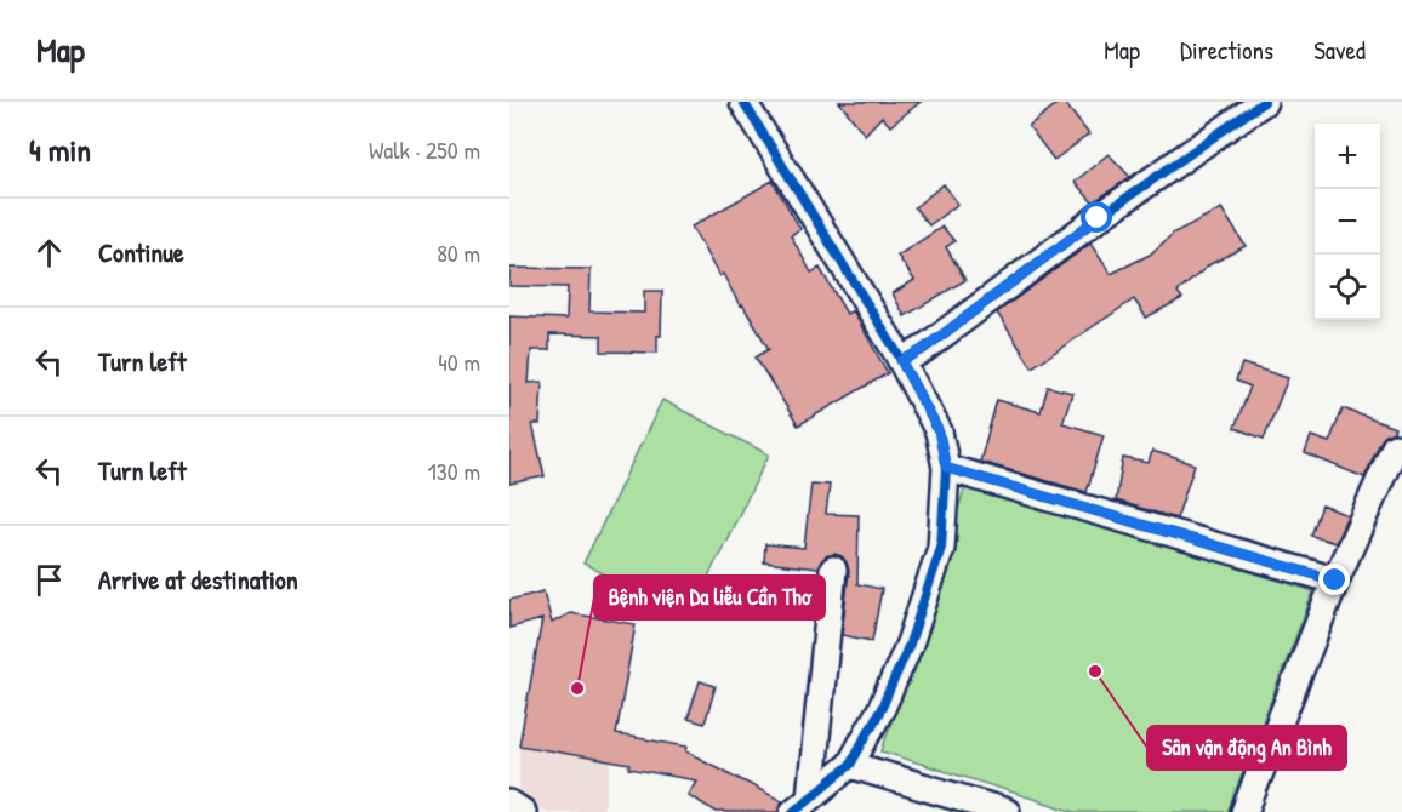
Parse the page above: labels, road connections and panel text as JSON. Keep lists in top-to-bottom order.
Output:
{
  "places": ["Sân vận động An Bình", "Bệnh viện Da liễu Cần Thơ"],
  "page": {
    "header": "Map",
    "nav": ["Map", "Directions", "Saved"],
    "heading": ["4 min", "Walk · 250 m"],
    "map_buttons": ["+", "−"],
    "list": [
      ["Continue", "80 m"],
      ["Turn left", "40 m"],
      ["Turn left", "130 m"],
      "Arrive at destination"
    ]
  }
}
